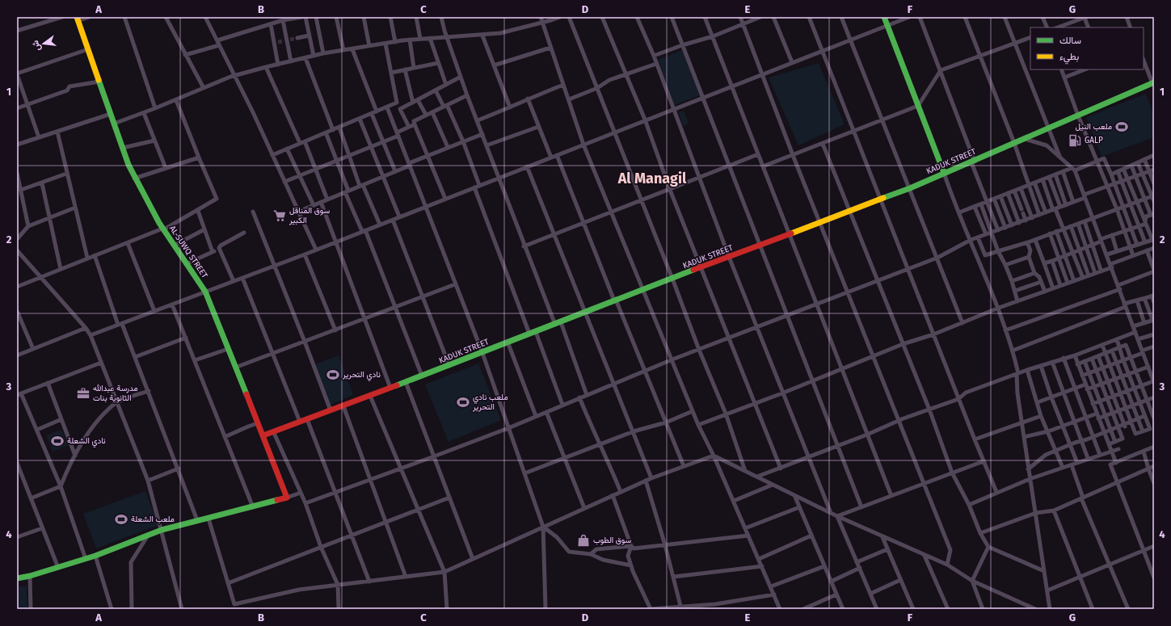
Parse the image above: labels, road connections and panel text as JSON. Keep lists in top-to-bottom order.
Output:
{
  "streets": {
    "street": ["KADUK STREET", "AL-SUWQ STREET"]
  },
  "crossings": [
    ["KADUK STREET", "AL-SUWQ STREET"]
  ],
  "districts": ["Al Managil"],
  "places": {
    "sports": [
      "ملعب النيل",
      "نادي التحرير",
      "ملعب نادي التحرير",
      "نادي الشعلة",
      "ملعب الشعلة"
    ],
    "fuel station": ["GALP"],
    "supermarket": ["سوق المناقل الكبير"],
    "office": ["مدرسة عبدالله الثانوية بنات"],
    "shop": ["سوق الطوب"]
  },
  "legend": ["سالك", "بطيء"],
  "north": "left",
  "grid": {
    "columns": [
      "A",
      "B",
      "C",
      "D",
      "E",
      "F",
      "G"
    ],
    "rows": [
      "1",
      "2",
      "3",
      "4"
    ]
  }
}
